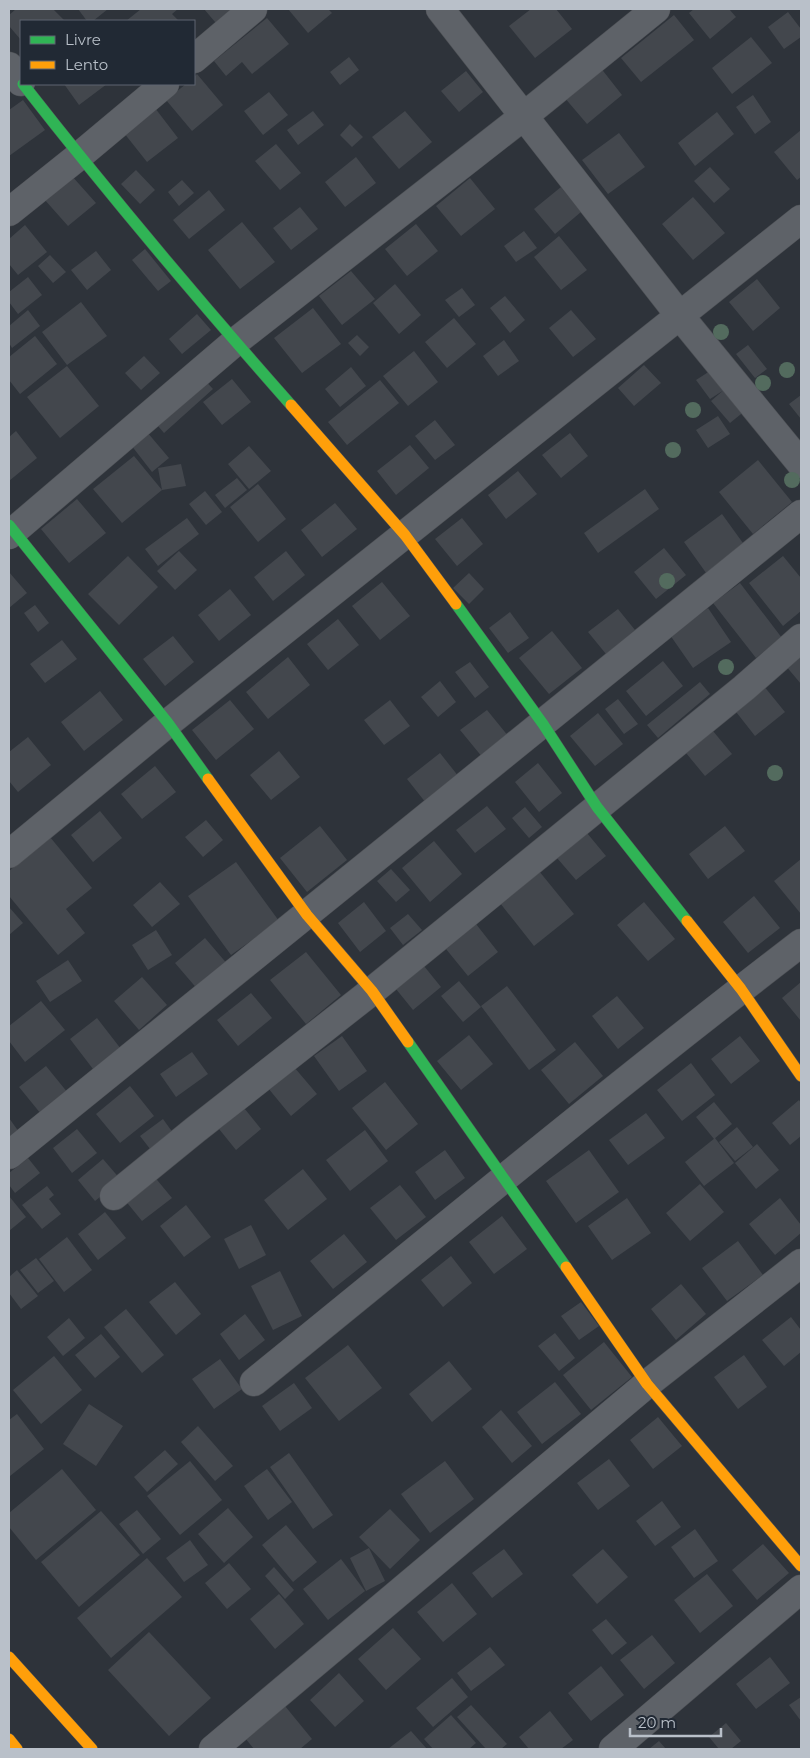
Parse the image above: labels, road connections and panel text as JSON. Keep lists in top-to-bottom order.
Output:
{
  "legend": ["Livre", "Lento"],
  "scale_bar": "20 m"
}
